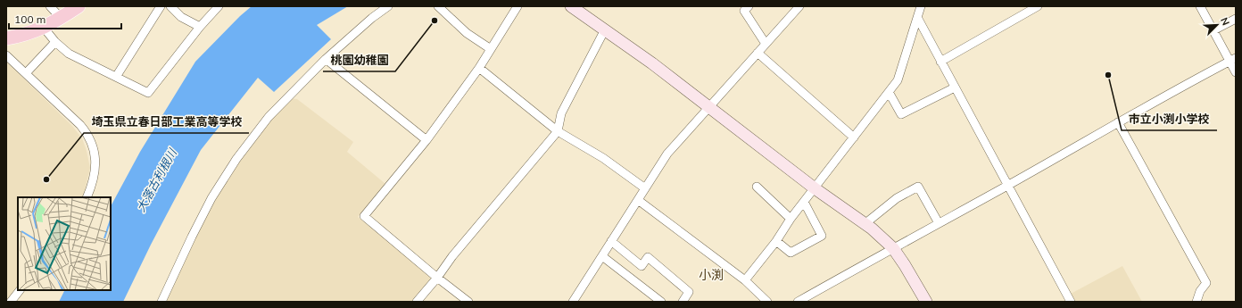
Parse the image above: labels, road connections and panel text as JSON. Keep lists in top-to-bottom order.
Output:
{
  "districts": ["小渕"],
  "water": ["大落古利根川"],
  "places": ["桃園幼稚園", "市立小渕小学校", "埼玉県立春日部工業高等学校"],
  "scale_bar": "100 m",
  "north": "top right"
}
